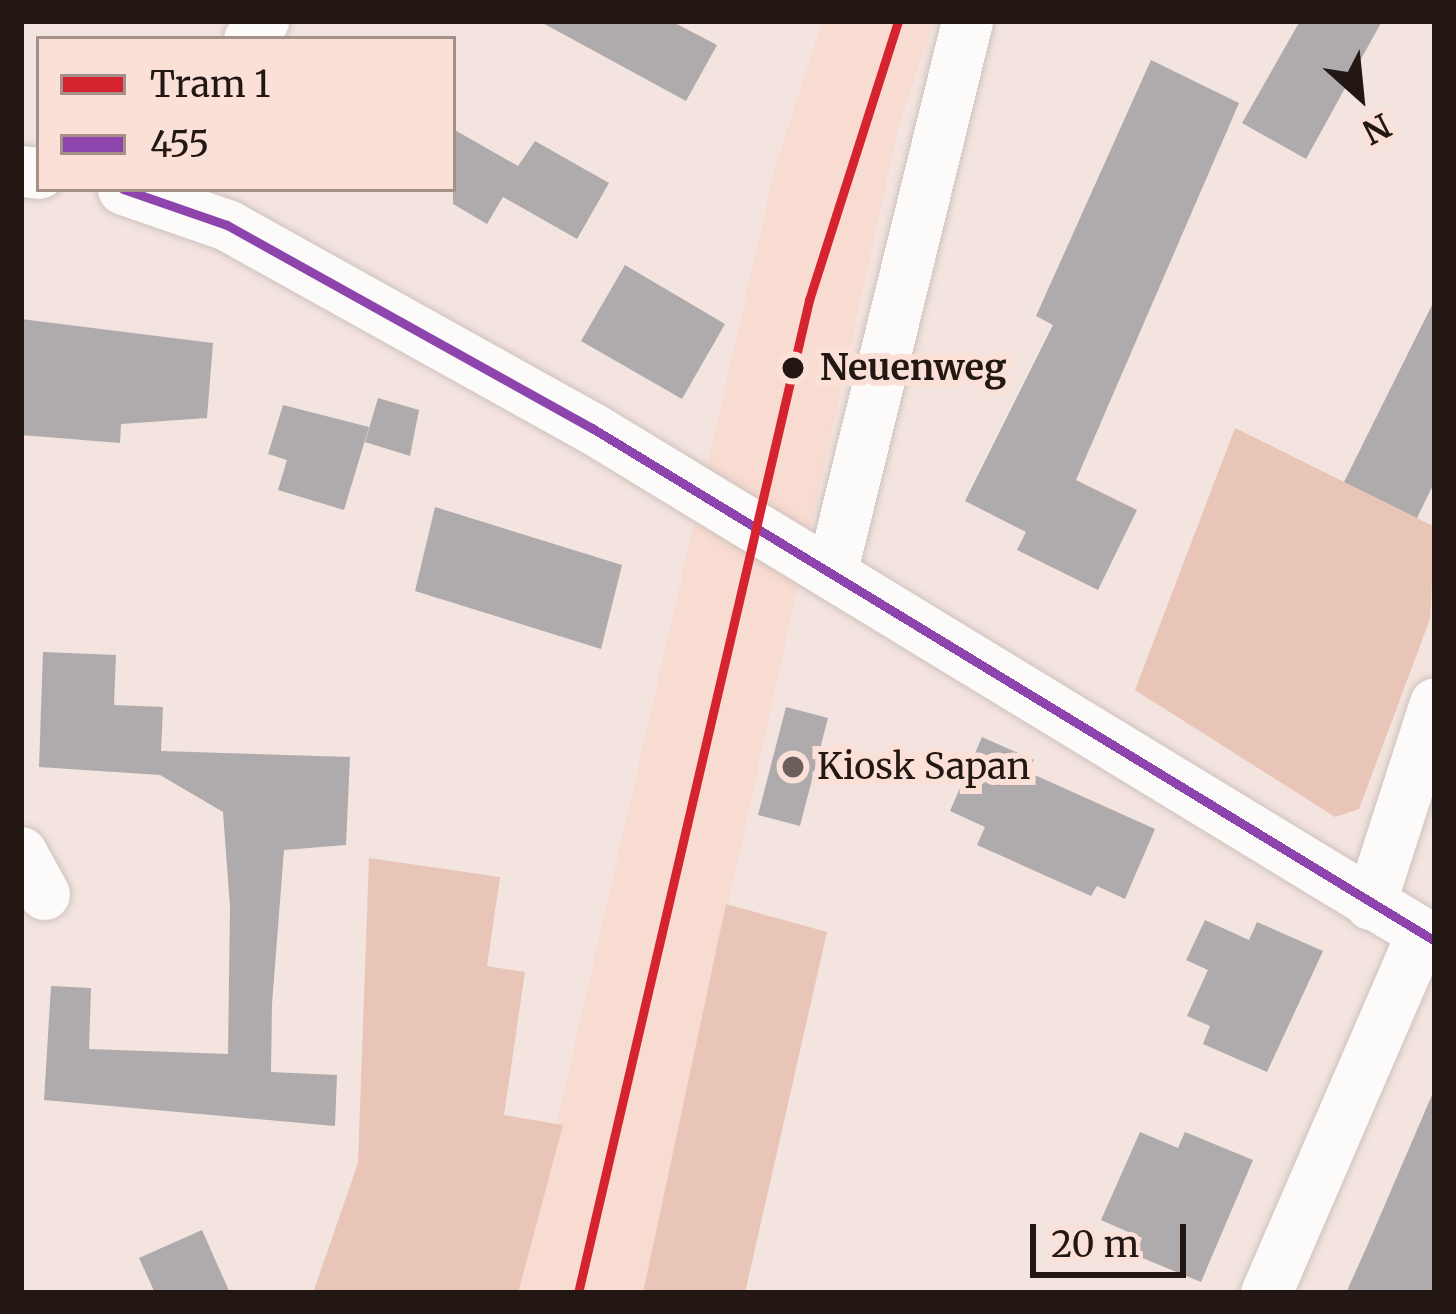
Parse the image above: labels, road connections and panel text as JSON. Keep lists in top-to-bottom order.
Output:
{
  "places": ["Neuenweg", "Kiosk Sapan"],
  "lines": ["tram line 1", "transit line 455"],
  "legend": ["Tram 1", "455"],
  "scale_bar": "20 m",
  "north": "bottom right"
}
